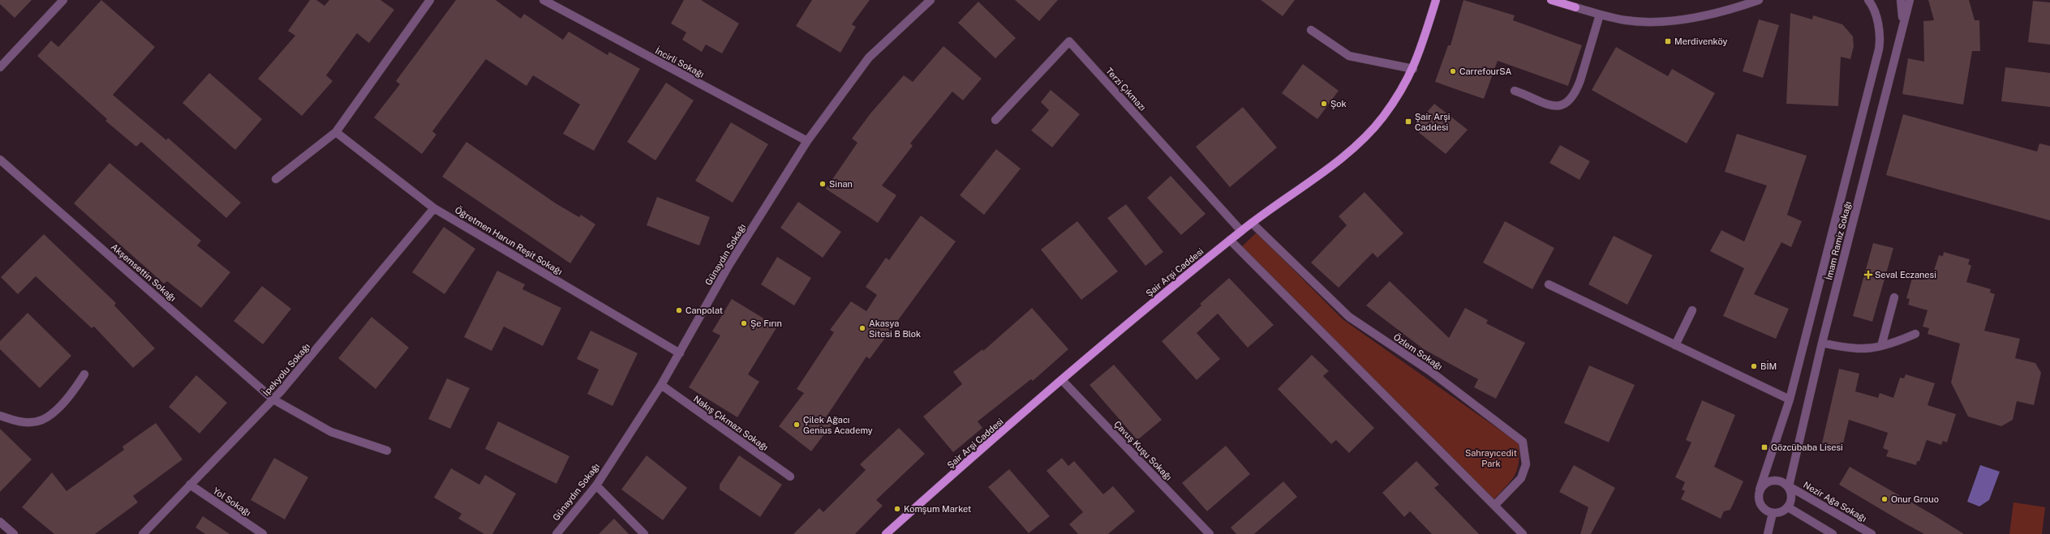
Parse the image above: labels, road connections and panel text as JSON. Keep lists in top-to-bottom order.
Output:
{
  "streets": {
    "main road": ["Şair Arşi Caddesi"],
    "street": [
      "İncirli Sokağı",
      "Terzi Çıkmazı",
      "Öğretmen Harun Reşit Sokağı",
      "İmam Ramiz Sokağı",
      "Günaydın Sokağı",
      "Akşemsettin Sokağı",
      "Özlem Sokağı",
      "İpekyolu Sokağı",
      "Nakış Çıkmazı Sokağı",
      "Çavuş Kuşu Sokağı",
      "Yol Sokağı",
      "Nezir Ağa Sokağı"
    ]
  },
  "crossings": [
    ["İncirli Sokağı", "Günaydın Sokağı"],
    ["Terzi Çıkmazı", "Şair Arşi Caddesi"],
    ["Öğretmen Harun Reşit Sokağı", "Günaydın Sokağı"],
    ["Öğretmen Harun Reşit Sokağı", "İpekyolu Sokağı"],
    ["İmam Ramiz Sokağı", "Nezir Ağa Sokağı"],
    ["Günaydın Sokağı", "Nakış Çıkmazı Sokağı"],
    ["Akşemsettin Sokağı", "İpekyolu Sokağı"],
    ["Şair Arşi Caddesi", "Özlem Sokağı"],
    ["Şair Arşi Caddesi", "Çavuş Kuşu Sokağı"],
    ["İpekyolu Sokağı", "Yol Sokağı"]
  ],
  "parks": ["Sahrayıcedit Park"],
  "places": {
    "transit": ["Merdivenköy", "Şair Arşi Caddesi", "Gözcübaba Lisesi"],
    "other": [
      "CarrefourSA",
      "Şok",
      "Sinan",
      "Canpolat",
      "Şe Fırın",
      "Akasya Sitesi B Blok",
      "BİM",
      "Çilek Ağacı Genius Academy",
      "Onur Grouo",
      "Komşum Market"
    ],
    "health": ["Seval Eczanesi"]
  }
}
